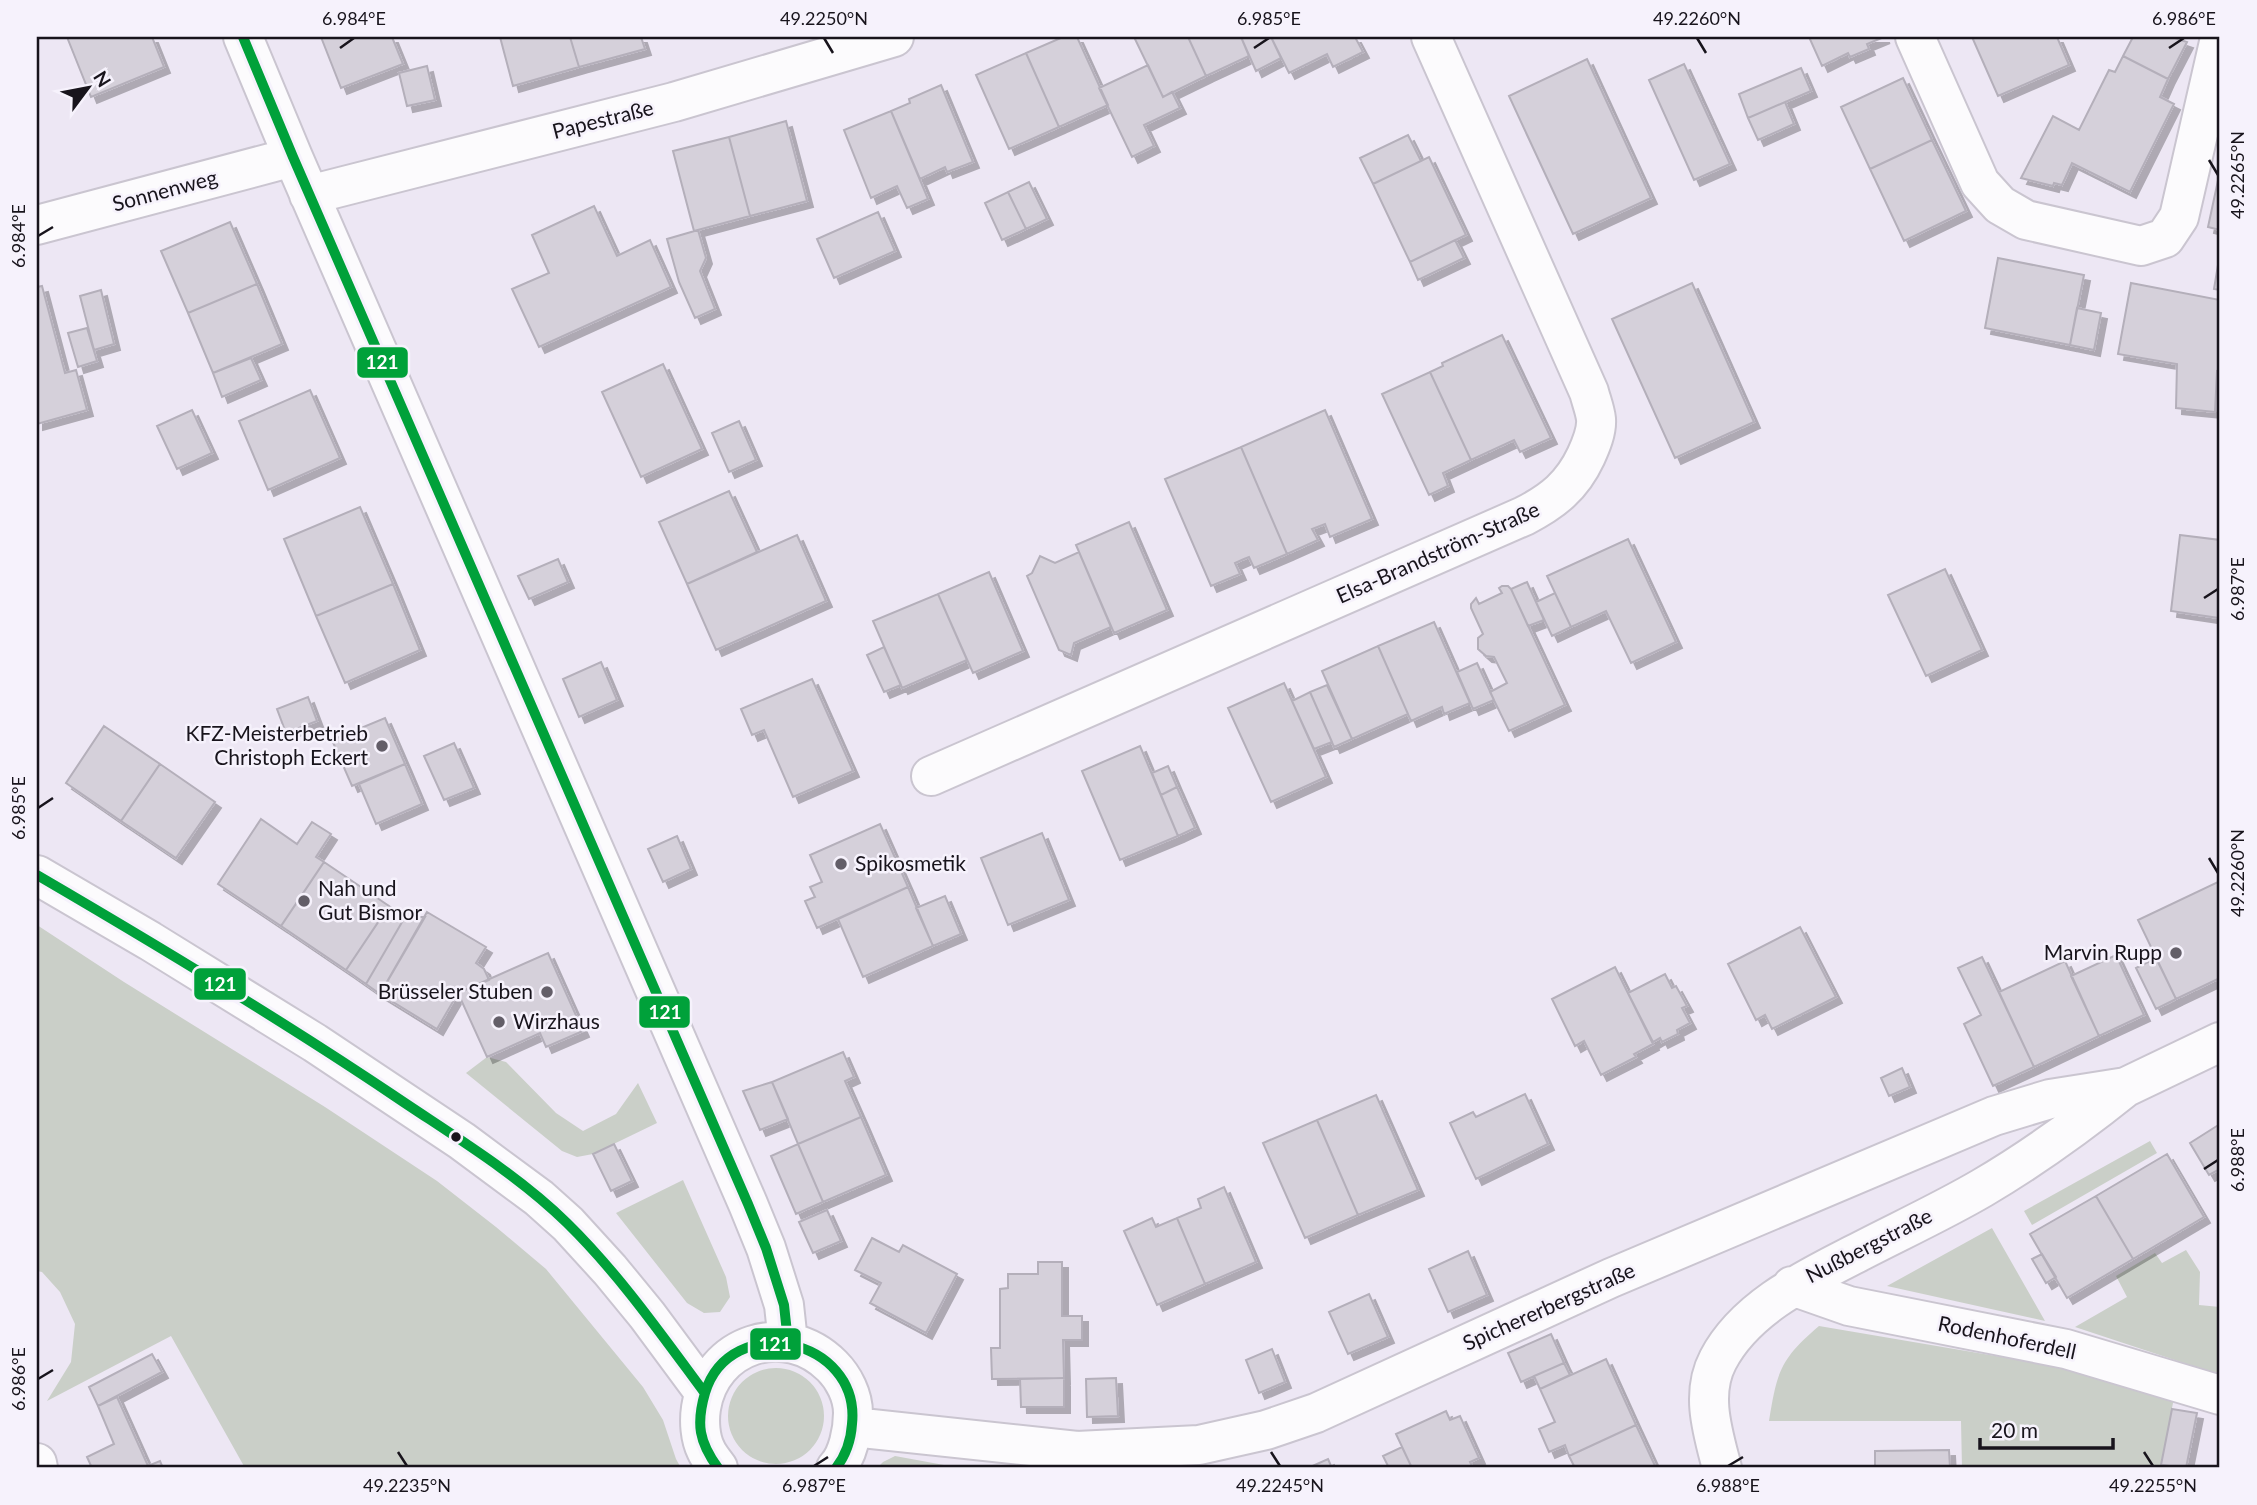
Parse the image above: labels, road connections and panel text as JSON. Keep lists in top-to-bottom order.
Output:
{
  "streets": {
    "street": [
      "Papestraße",
      "Sonnenweg",
      "Elsa-Brandström-Straße",
      "Nußbergstraße",
      "Spichererbergstraße",
      "Rodenhoferdell"
    ]
  },
  "crossings": [
    ["Nußbergstraße", "Spichererbergstraße"],
    ["Nußbergstraße", "Rodenhoferdell"]
  ],
  "places": [
    "KFZ-Meisterbetrieb Christoph Eckert",
    "Spikosmetik",
    "Nah und Gut Bismor",
    "Marvin Rupp",
    "Brüsseler Stuben",
    "Wirzhaus"
  ],
  "lines": ["transit line 121"],
  "scale_bar": "20 m",
  "north": "top right",
  "coordinates": [
    "6.984°E",
    "49.2250°N",
    "6.985°E",
    "49.2260°N",
    "6.986°E",
    "49.2265°N",
    "6.987°E",
    "6.988°E",
    "49.2235°N",
    "49.2245°N",
    "49.2255°N"
  ]
}
